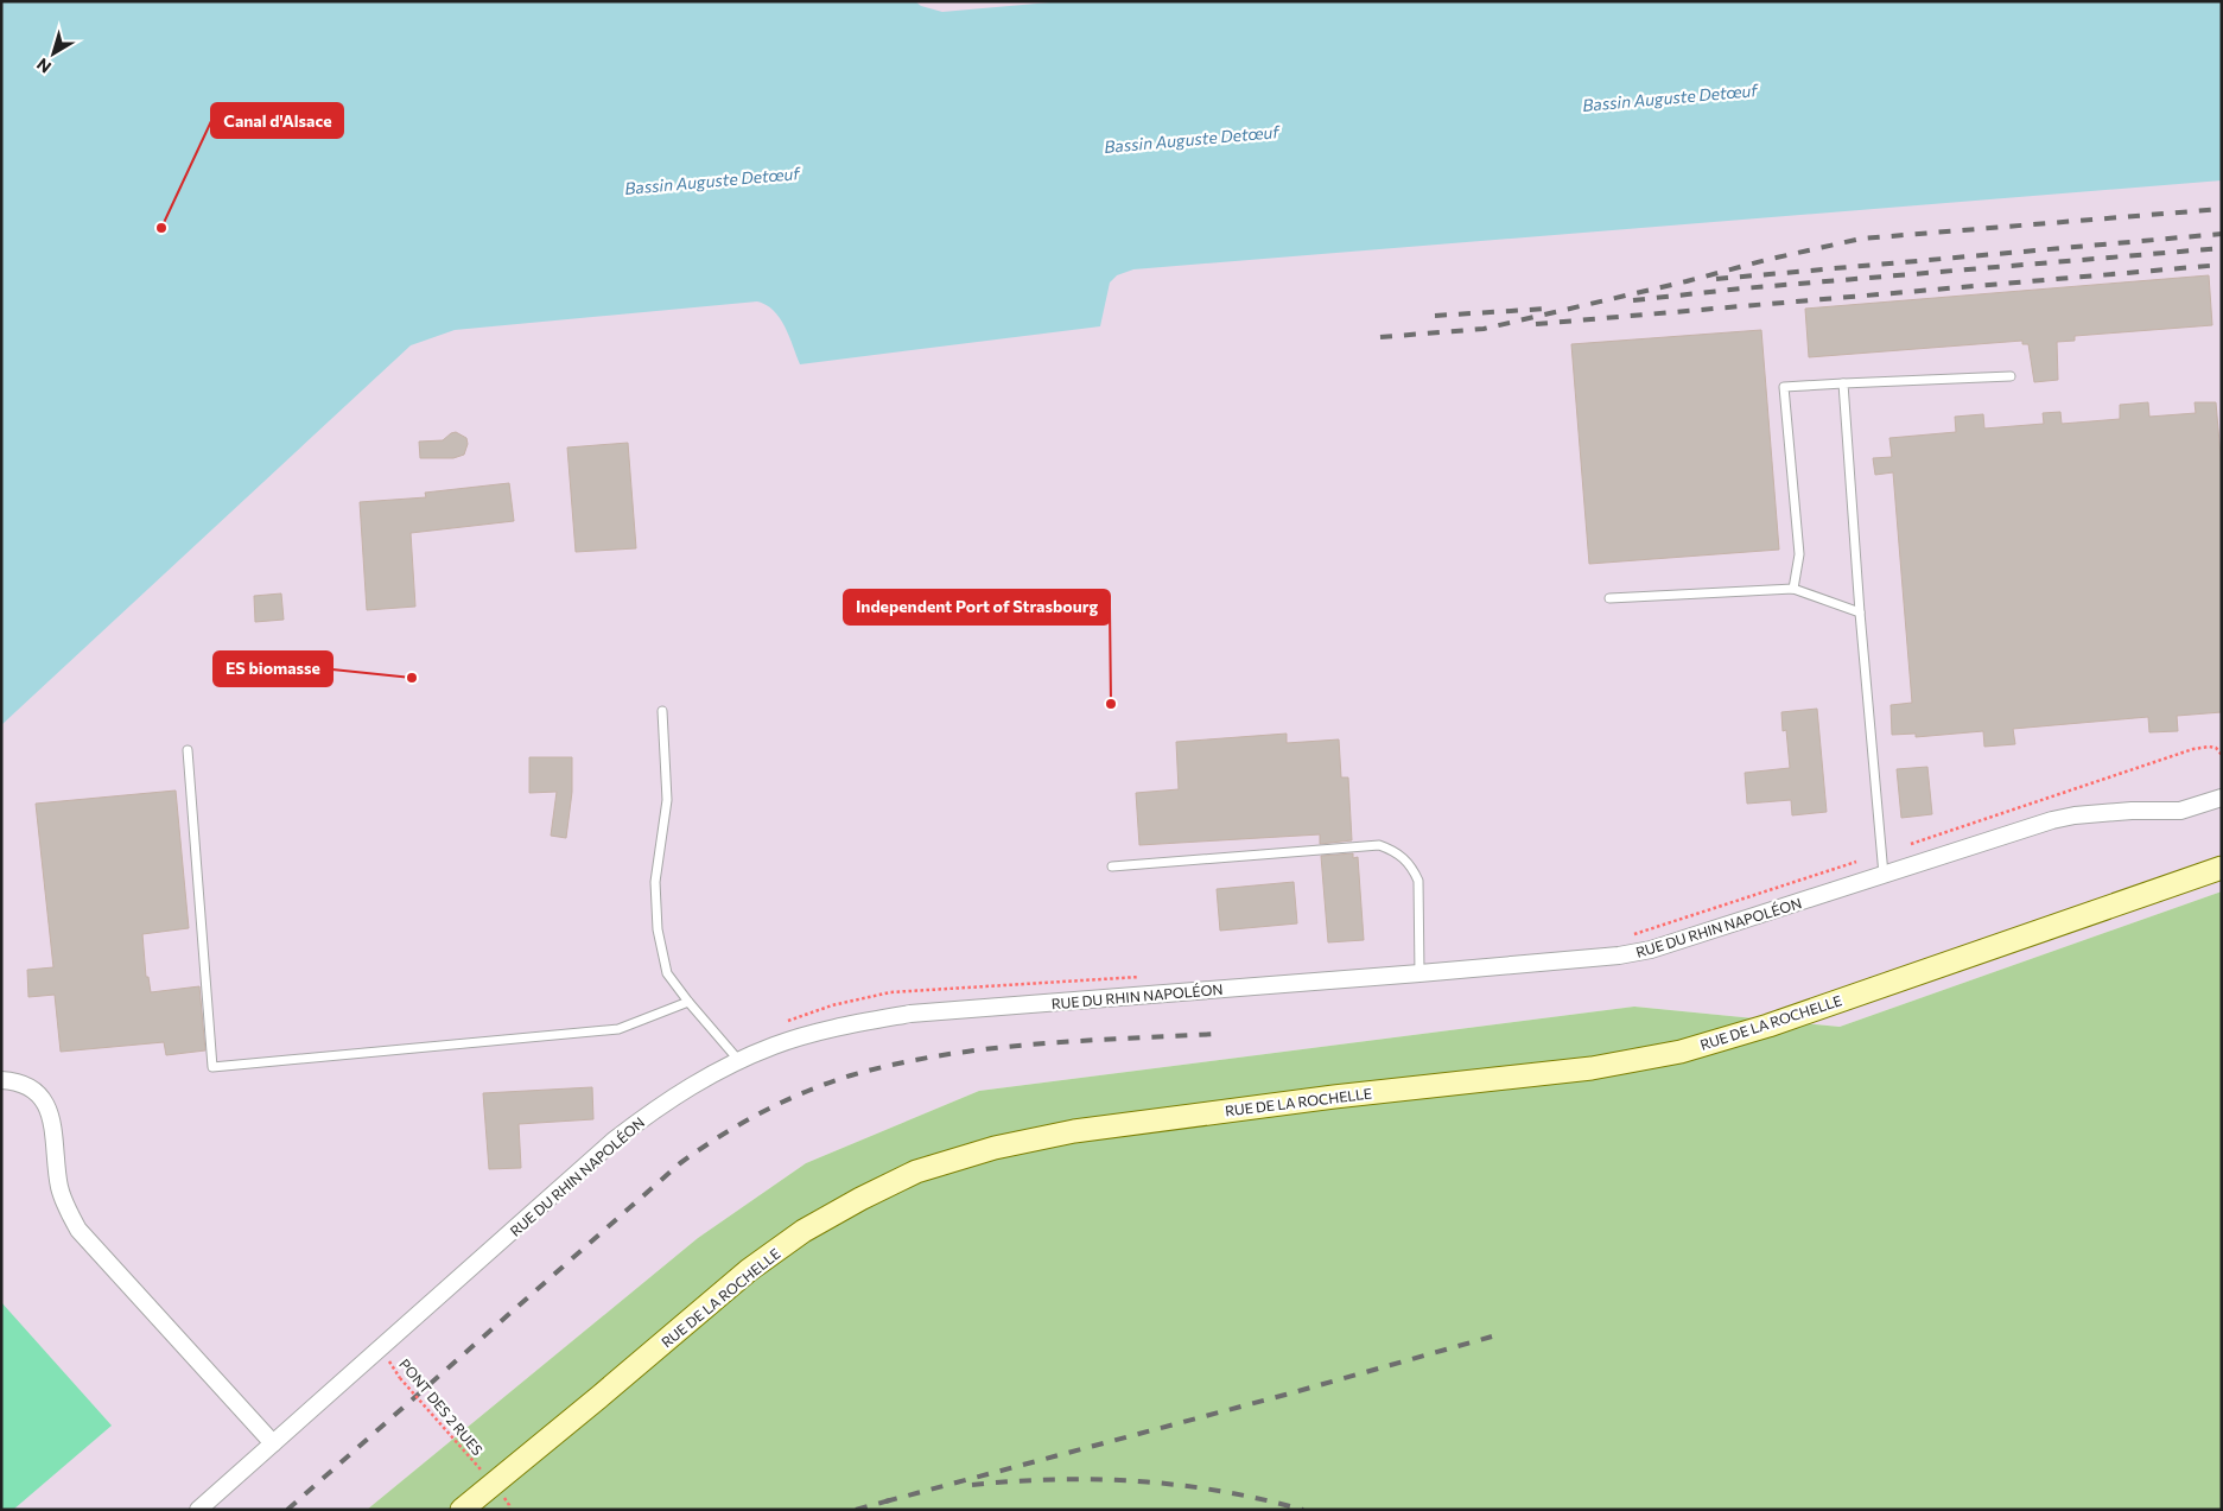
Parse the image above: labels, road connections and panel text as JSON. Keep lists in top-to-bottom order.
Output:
{
  "streets": {
    "main road": ["RUE DE LA ROCHELLE"],
    "street": ["RUE DU RHIN NAPOLÉON"],
    "path": ["PONT DES 2 RUES"]
  },
  "water": ["Bassin Auguste Detœuf"],
  "places": ["Canal d'Alsace", "ES biomasse", "Independent Port of Strasbourg"],
  "north": "bottom left"
}
